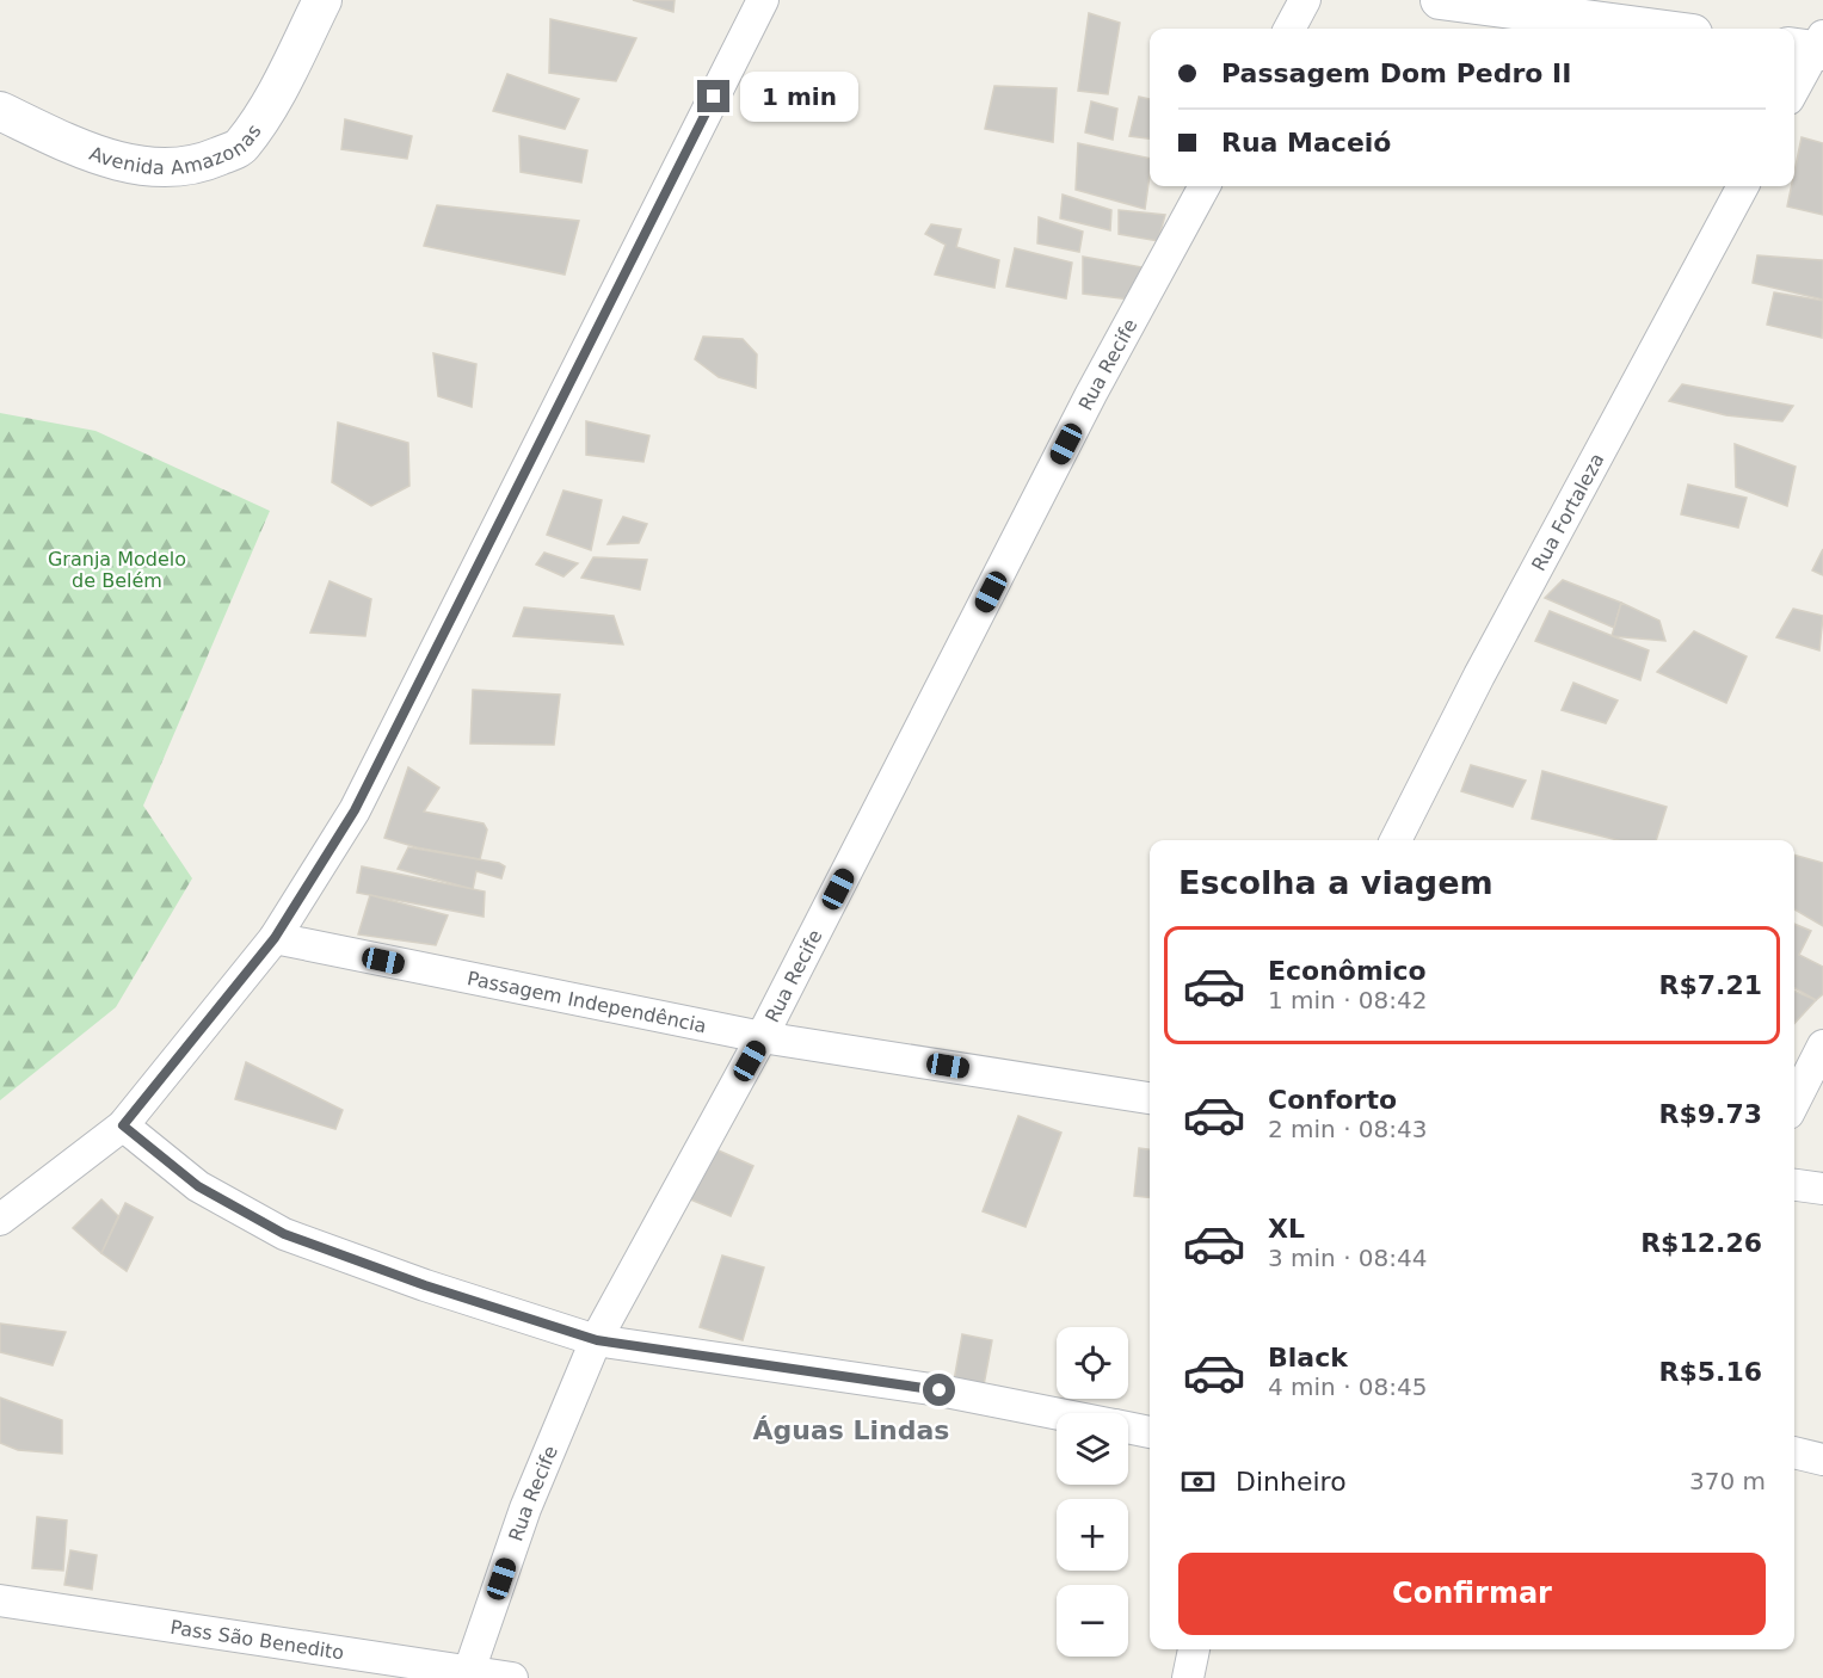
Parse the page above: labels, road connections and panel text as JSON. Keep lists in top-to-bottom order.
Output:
{
  "streets": {
    "street": [
      "Avenida Amazonas",
      "Rua Recife",
      "Rua Fortaleza",
      "Passagem Independência",
      "Pass São Benedito"
    ]
  },
  "crossings": [
    ["Rua Recife", "Passagem Independência"],
    ["Rua Recife", "Pass São Benedito"]
  ],
  "districts": ["Águas Lindas"],
  "parks": ["Granja Modelo de Belém"],
  "page": {
    "banner": ["Passagem Dom Pedro II", "Rua Maceió"],
    "bubble": "1 min",
    "heading": "Escolha a viagem",
    "list": [
      {
        "name": "Econômico",
        "note": "1 min · 08:42",
        "value": "R$7.21"
      },
      {
        "name": "Conforto",
        "note": "2 min · 08:43",
        "value": "R$9.73"
      },
      {
        "name": "XL",
        "note": "3 min · 08:44",
        "value": "R$12.26"
      },
      {
        "name": "Black",
        "note": "4 min · 08:45",
        "value": "R$5.16"
      }
    ],
    "map_buttons": ["+", "−"],
    "pay": ["Dinheiro", "370 m"],
    "buttons": "Confirmar"
  }
}
